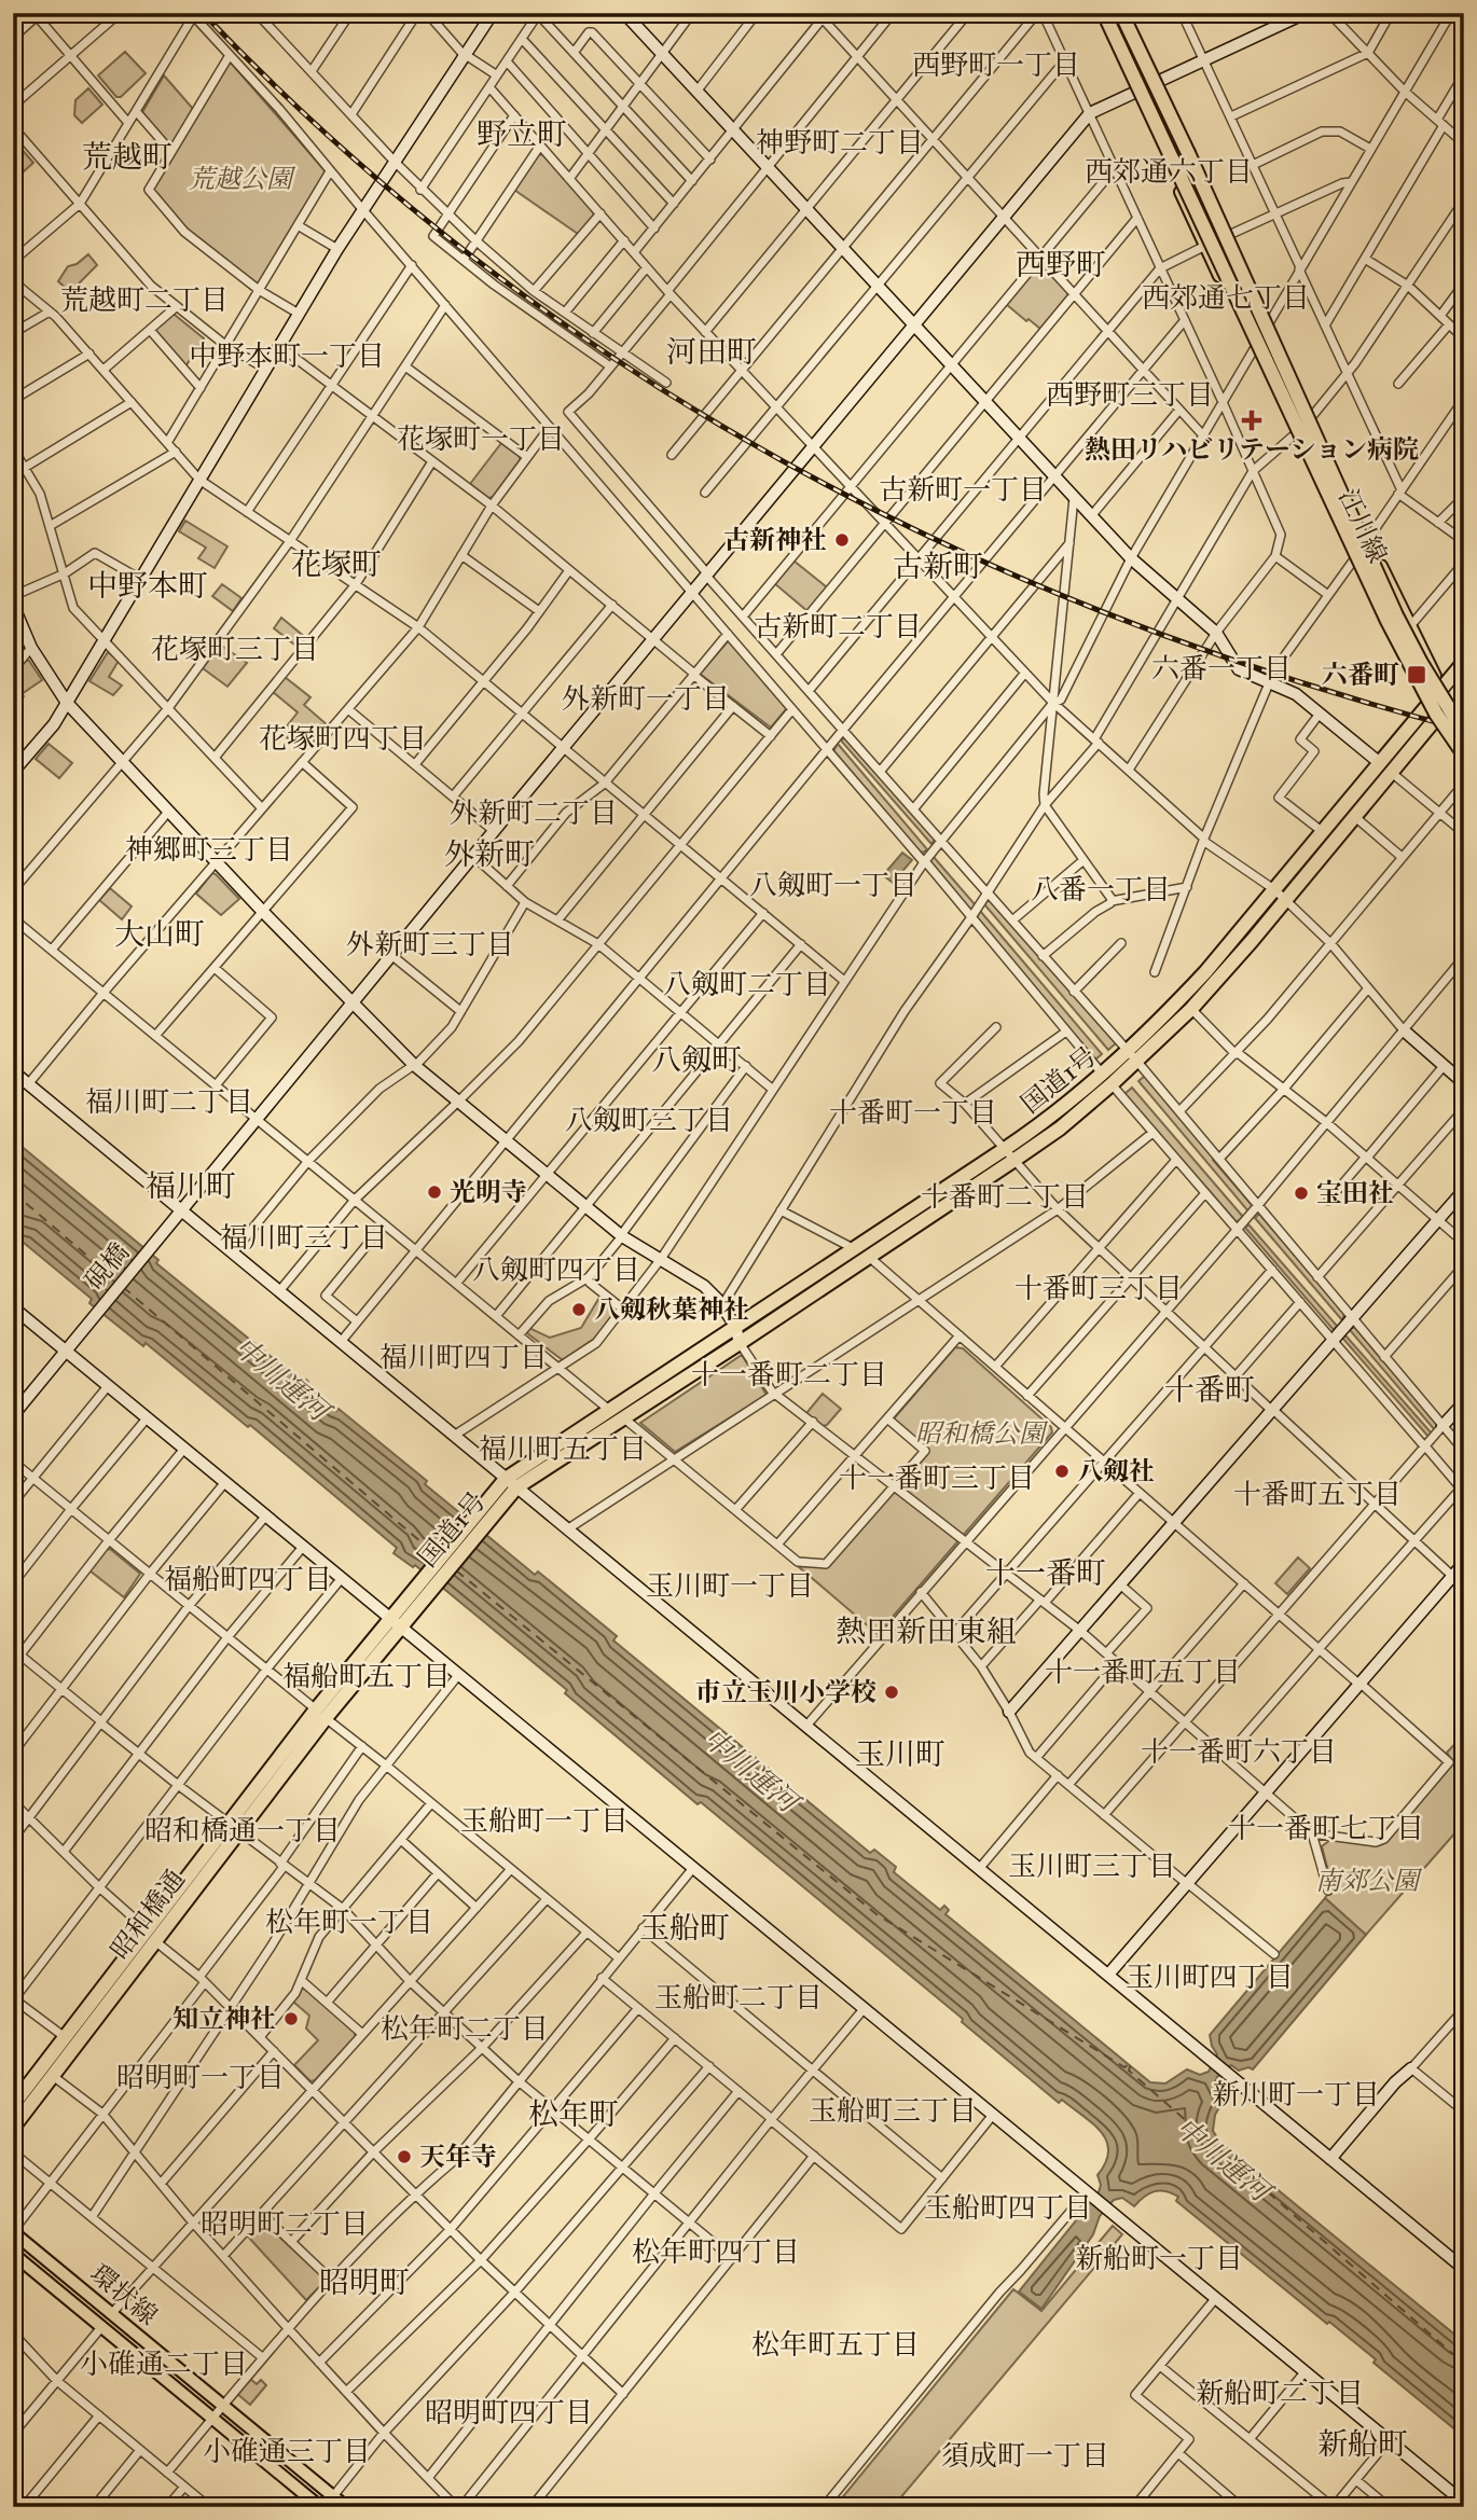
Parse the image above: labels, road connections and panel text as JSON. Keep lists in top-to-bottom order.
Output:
{
  "streets": {
    "highway": ["国道1号", "昭和橋通"],
    "main road": ["江川線", "環状線"],
    "street": ["硯橋"]
  },
  "crossings": [
    ["江川線", "国道1号"],
    ["国道1号", "昭和橋通"]
  ],
  "districts": [
    "西野町一丁目",
    "野立町",
    "神野町二丁目",
    "荒越町",
    "西郊通六丁目",
    "西野町",
    "西郊通七丁目",
    "荒越町二丁目",
    "河田町",
    "中野本町一丁目",
    "西野町三丁目",
    "花塚町一丁目",
    "古新町一丁目",
    "花塚町",
    "古新町",
    "中野本町",
    "古新町二丁目",
    "花塚町三丁目",
    "六番一丁目",
    "外新町一丁目",
    "花塚町四丁目",
    "外新町二丁目",
    "神郷町三丁目",
    "外新町",
    "八剱町一丁目",
    "八番一丁目",
    "大山町",
    "外新町三丁目",
    "八剱町二丁目",
    "八剱町",
    "福川町二丁目",
    "十番町一丁目",
    "八剱町三丁目",
    "福川町",
    "十番町二丁目",
    "福川町三丁目",
    "八剱町四丁目",
    "十番町三丁目",
    "福川町四丁目",
    "十一番町二丁目",
    "十番町",
    "福川町五丁目",
    "十一番町三丁目",
    "十番町五丁目",
    "十一番町",
    "福船町四丁目",
    "玉川町一丁目",
    "熱田新田東組",
    "十一番町五丁目",
    "福船町五丁目",
    "十一番町六丁目",
    "玉川町",
    "玉船町一丁目",
    "十一番町七丁目",
    "昭和橋通一丁目",
    "玉川町三丁目",
    "松年町一丁目",
    "玉船町",
    "玉川町四丁目",
    "玉船町二丁目",
    "松年町二丁目",
    "昭明町一丁目",
    "新川町一丁目",
    "玉船町三丁目",
    "松年町",
    "玉船町四丁目",
    "昭明町二丁目",
    "松年町四丁目",
    "新船町一丁目",
    "昭明町",
    "松年町五丁目",
    "小碓通二丁目",
    "新船町二丁目",
    "昭明町四丁目",
    "新船町",
    "小碓通三丁目",
    "須成町一丁目"
  ],
  "water": ["中川運河"],
  "parks": ["荒越公園", "昭和橋公園", "南郊公園"],
  "places": {
    "health": ["熱田リハビリテーション病院"],
    "other": [
      "古新神社",
      "光明寺",
      "宝田社",
      "八剱秋葉神社",
      "八剱社",
      "市立玉川小学校",
      "知立神社",
      "天年寺"
    ],
    "transit": ["六番町"]
  }
}
